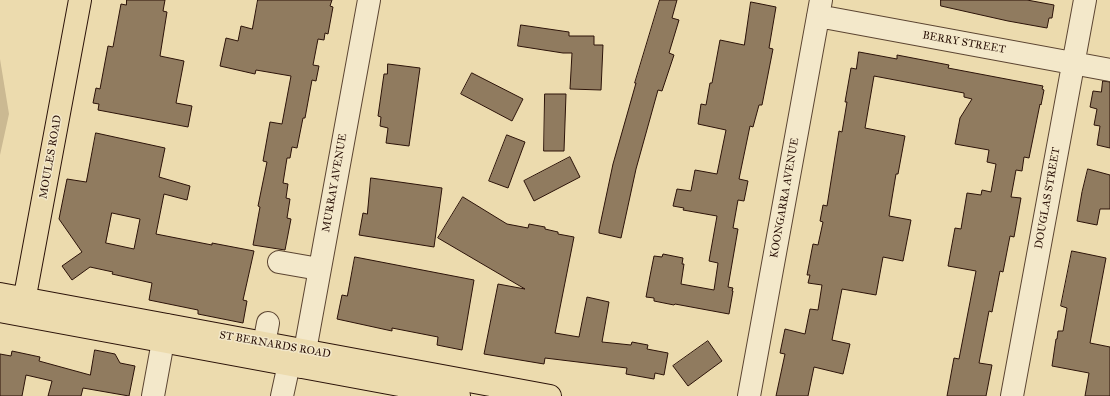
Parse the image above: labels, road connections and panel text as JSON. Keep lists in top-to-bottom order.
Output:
{
  "streets": {
    "main road": ["MOULES ROAD", "ST BERNARDS ROAD"],
    "street": [
      "BERRY STREET",
      "MURRAY AVENUE",
      "KOONGARRA AVENUE",
      "DOUGLAS STREET"
    ]
  },
  "crossings": [
    ["BERRY STREET", "KOONGARRA AVENUE"],
    ["BERRY STREET", "DOUGLAS STREET"],
    ["MOULES ROAD", "ST BERNARDS ROAD"],
    ["MURRAY AVENUE", "ST BERNARDS ROAD"]
  ]
}
